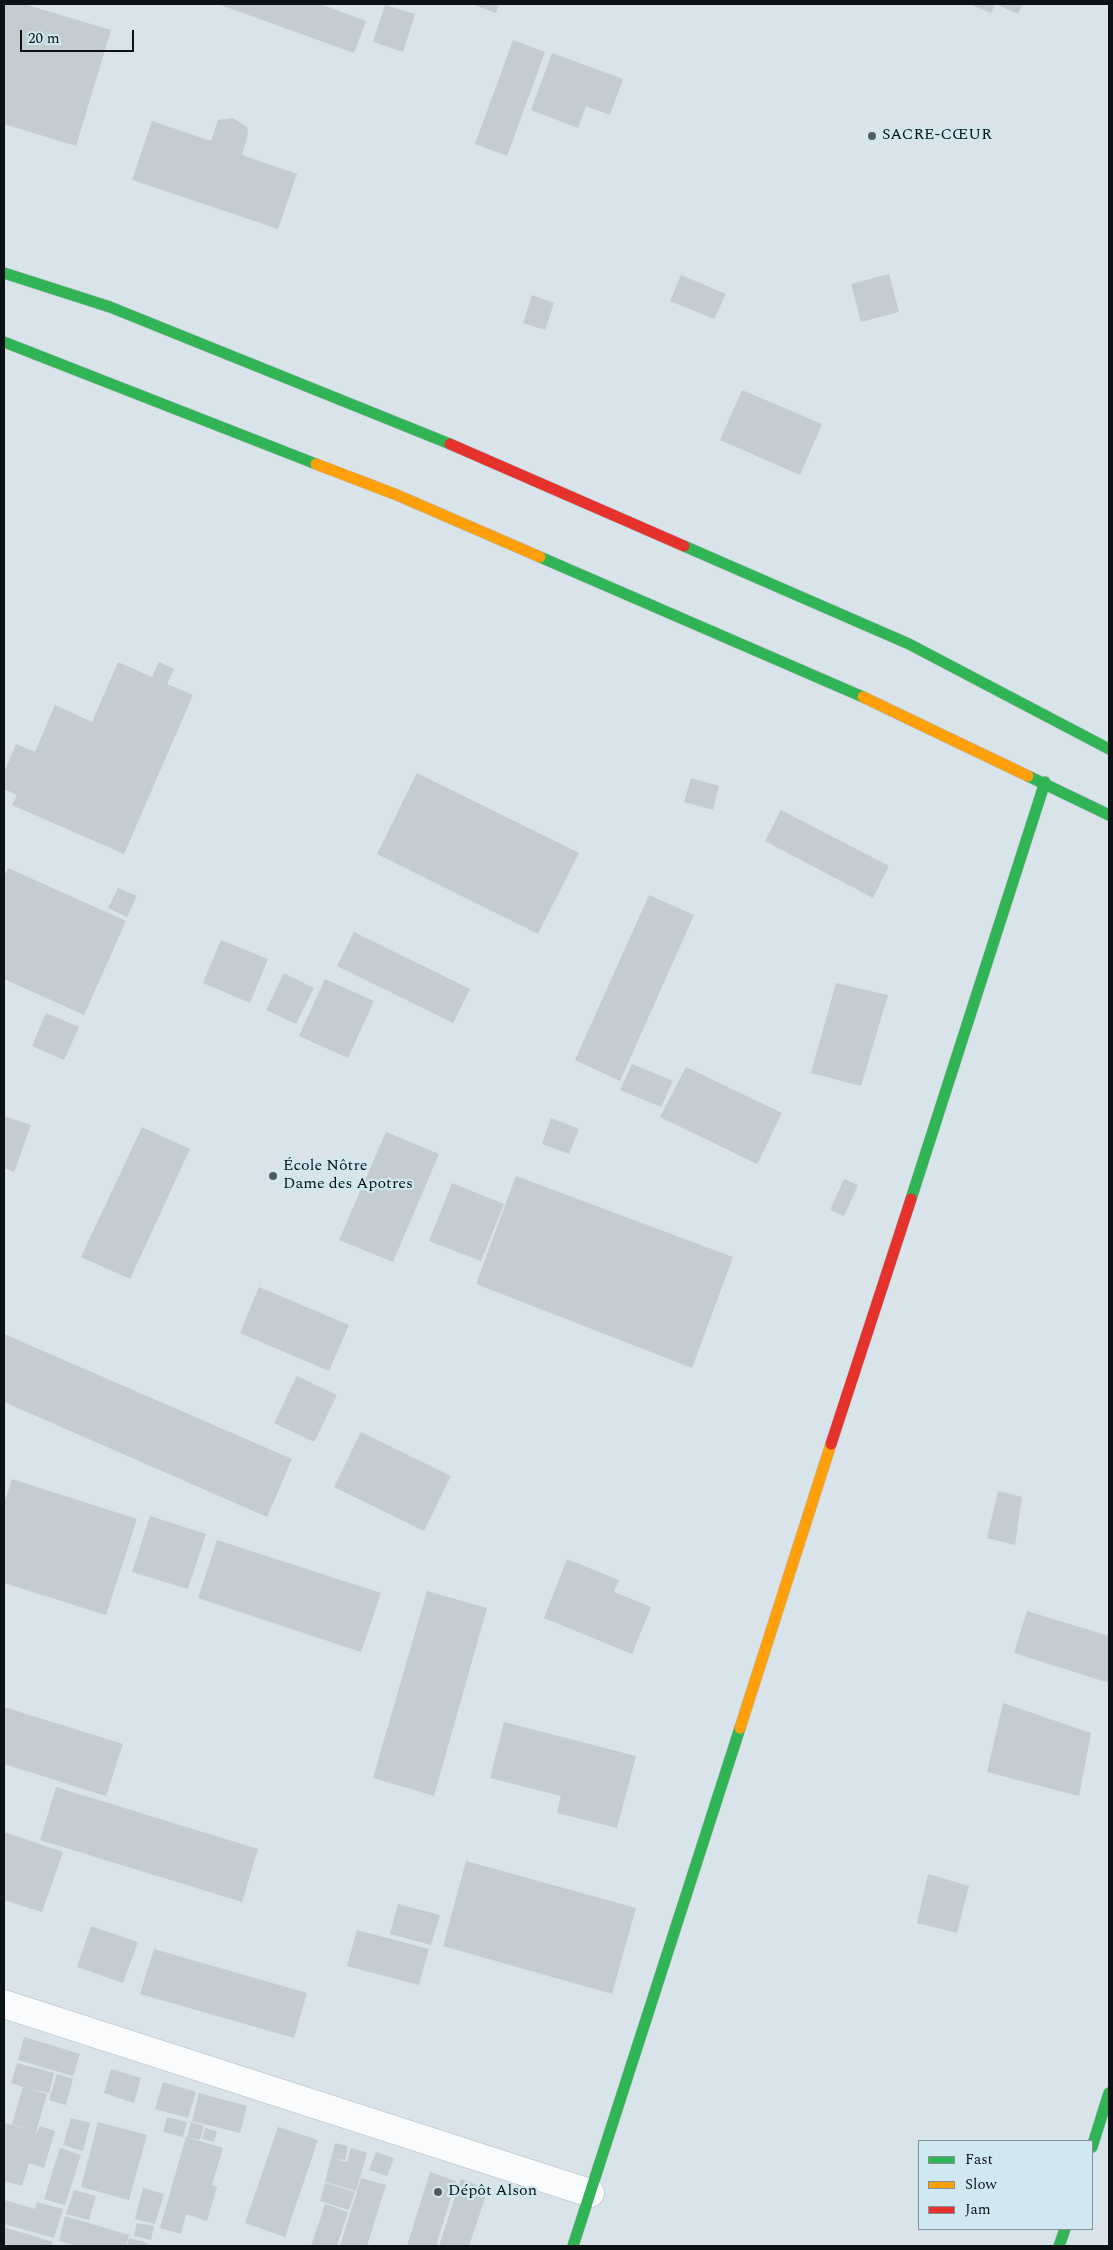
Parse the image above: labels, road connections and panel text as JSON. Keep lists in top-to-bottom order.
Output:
{
  "places": ["SACRE-CŒUR", "École Nôtre Dame des Apotres", "Dépôt Alson"],
  "legend": ["Fast", "Slow", "Jam"],
  "scale_bar": "20 m"
}
